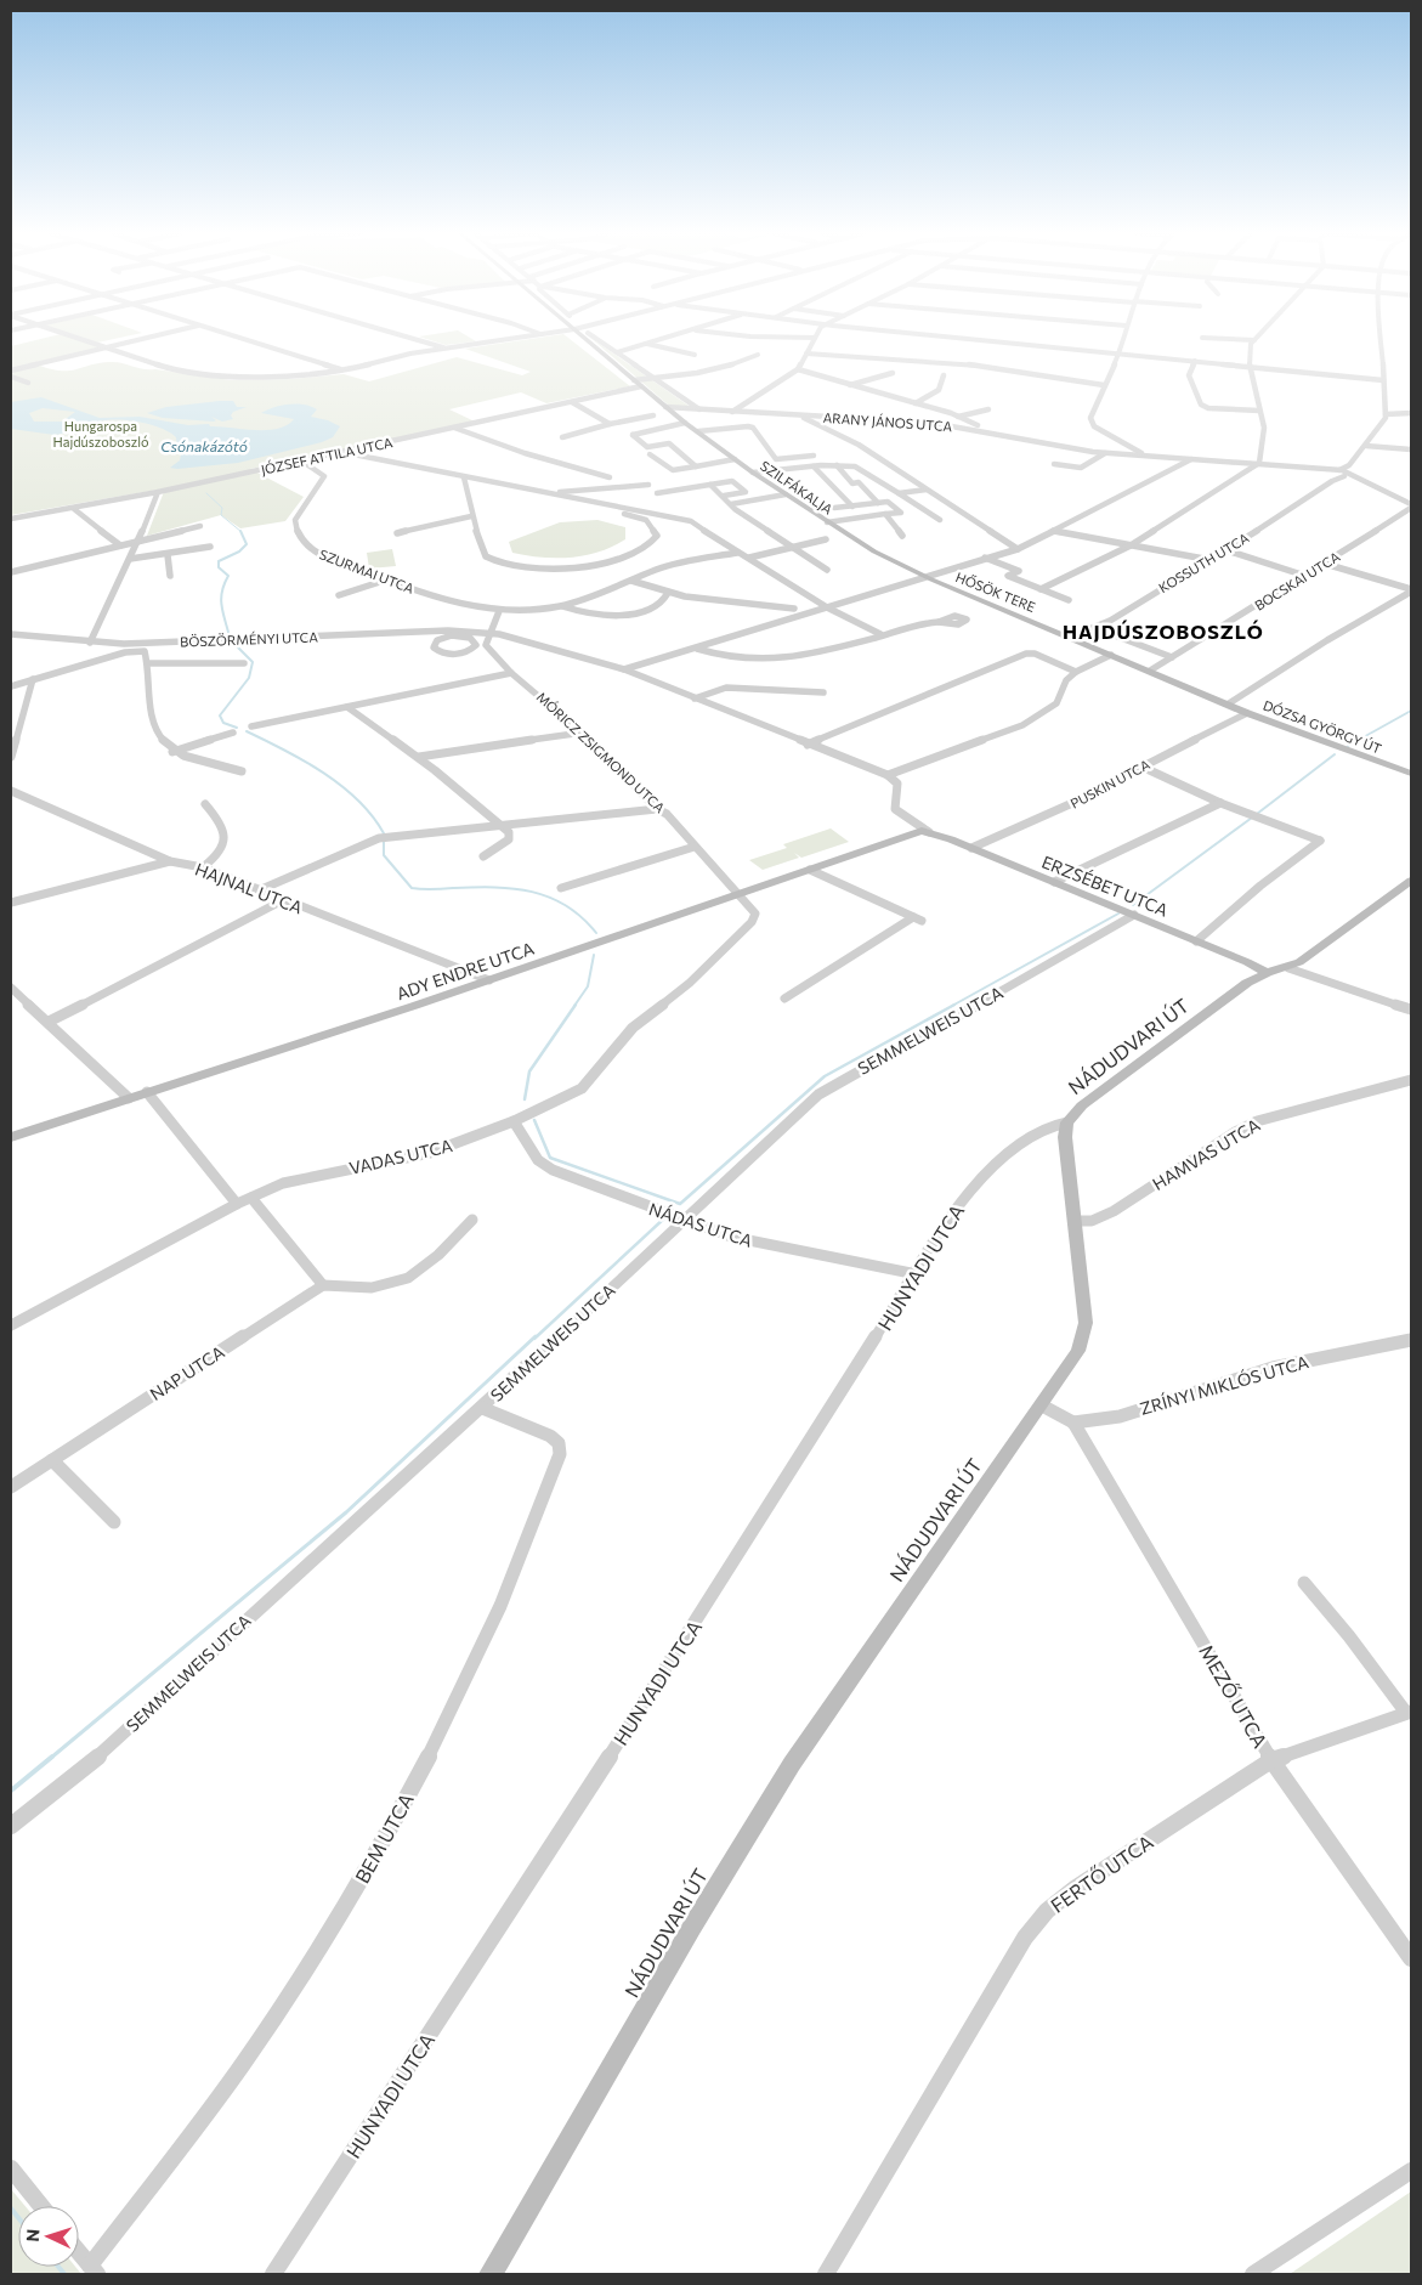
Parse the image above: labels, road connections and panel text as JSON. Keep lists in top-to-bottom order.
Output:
{
  "streets": {
    "street": [
      "ARANY JÁNOS UTCA",
      "JÓZSEF ATTILA UTCA",
      "SZILFÁKALJA",
      "KOSSUTH UTCA",
      "SZURMAI UTCA",
      "BOCSKAI UTCA",
      "HŐSÖK TERE",
      "BÖSZÖRMÉNYI UTCA",
      "DÓZSA GYÖRGY ÚT",
      "MÓRICZ ZSIGMOND UTCA",
      "PUSKIN UTCA",
      "ERZSÉBET UTCA",
      "HAJNAL UTCA",
      "ADY ENDRE UTCA",
      "SEMMELWEIS UTCA",
      "NÁDUDVARI ÚT",
      "HAMVAS UTCA",
      "VADAS UTCA",
      "NÁDAS UTCA",
      "HUNYADI UTCA",
      "NAP UTCA",
      "ZRÍNYI MIKLÓS UTCA",
      "MEZŐ UTCA",
      "BEM UTCA",
      "FERTŐ UTCA"
    ]
  },
  "crossings": [
    ["ARANY JÁNOS UTCA", "SZILFÁKALJA"],
    ["JÓZSEF ATTILA UTCA", "SZILFÁKALJA"],
    ["JÓZSEF ATTILA UTCA", "SZURMAI UTCA"],
    ["SZILFÁKALJA", "HŐSÖK TERE"],
    ["KOSSUTH UTCA", "HŐSÖK TERE"],
    ["BOCSKAI UTCA", "HŐSÖK TERE"],
    ["HŐSÖK TERE", "DÓZSA GYÖRGY ÚT"],
    ["DÓZSA GYÖRGY ÚT", "PUSKIN UTCA"],
    ["MÓRICZ ZSIGMOND UTCA", "ADY ENDRE UTCA"],
    ["MÓRICZ ZSIGMOND UTCA", "VADAS UTCA"],
    ["PUSKIN UTCA", "ERZSÉBET UTCA"],
    ["ERZSÉBET UTCA", "ADY ENDRE UTCA"],
    ["ERZSÉBET UTCA", "SEMMELWEIS UTCA"],
    ["ERZSÉBET UTCA", "NÁDUDVARI ÚT"],
    ["HAJNAL UTCA", "ADY ENDRE UTCA"],
    ["ADY ENDRE UTCA", "VADAS UTCA"],
    ["SEMMELWEIS UTCA", "NÁDAS UTCA"],
    ["SEMMELWEIS UTCA", "BEM UTCA"],
    ["NÁDUDVARI ÚT", "HAMVAS UTCA"],
    ["NÁDUDVARI ÚT", "HUNYADI UTCA"],
    ["VADAS UTCA", "NÁDAS UTCA"],
    ["NÁDAS UTCA", "HUNYADI UTCA"],
    ["ZRÍNYI MIKLÓS UTCA", "MEZŐ UTCA"],
    ["MEZŐ UTCA", "FERTŐ UTCA"]
  ],
  "districts": ["HAJDÚSZOBOSZLÓ"],
  "water": ["Csónakázótó"],
  "parks": ["Hungarospa Hajdúszoboszló"],
  "north": "left"
}
